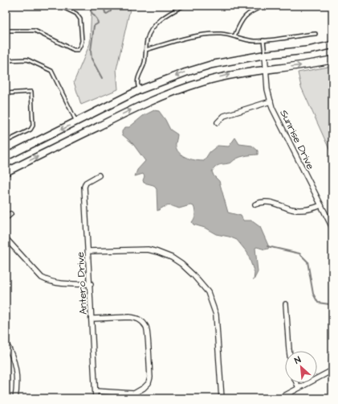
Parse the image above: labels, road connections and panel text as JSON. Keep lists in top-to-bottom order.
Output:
{
  "streets": {
    "street": ["Sunrise Drive", "Antero Drive"]
  },
  "north": "top left"
}
